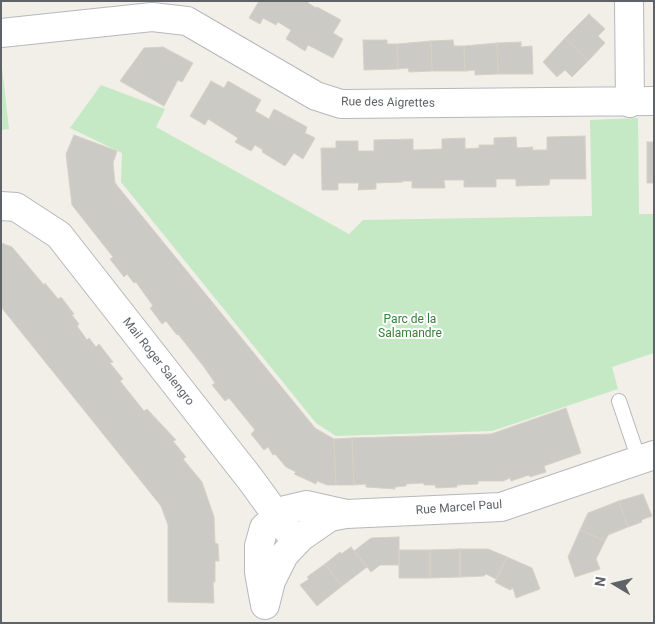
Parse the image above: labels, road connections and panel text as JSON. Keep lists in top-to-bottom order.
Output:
{
  "streets": {
    "street": ["Rue des Aigrettes", "Mail Roger Salengro", "Rue Marcel Paul"]
  },
  "crossings": [
    ["Mail Roger Salengro", "Rue Marcel Paul"]
  ],
  "parks": ["Parc de la Salamandre"],
  "north": "left"
}
